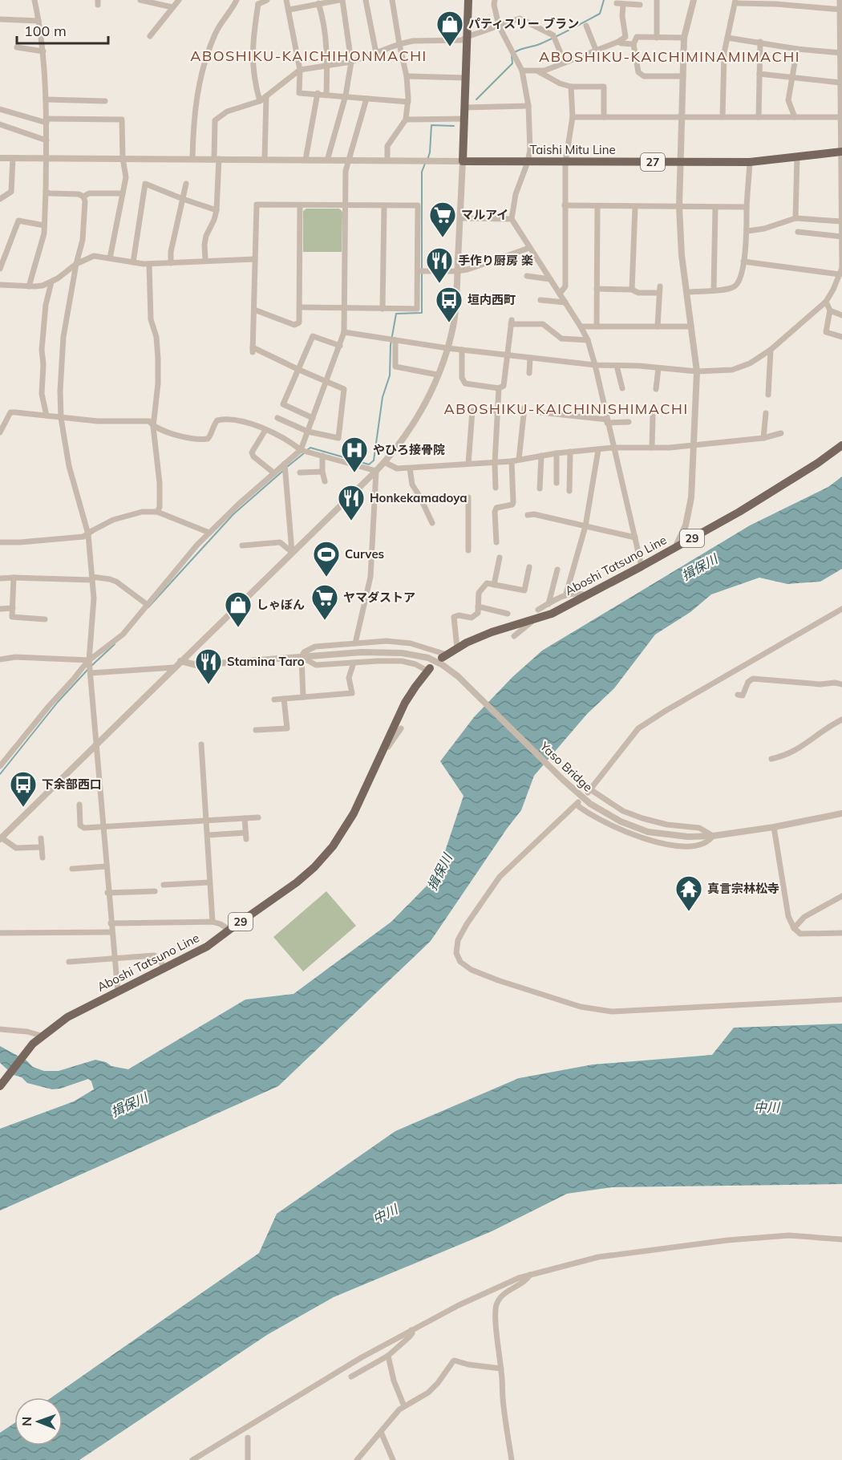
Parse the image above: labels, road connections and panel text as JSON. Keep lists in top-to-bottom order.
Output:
{
  "streets": {
    "main road": [
      "Taishi Mitu Line",
      "27",
      "29",
      "Aboshi Tatsuno Line"
    ],
    "street": ["Yaso Bridge"]
  },
  "districts": ["ABOSHIKU-KAICHIHONMACHI", "ABOSHIKU-KAICHIMINAMIMACHI", "ABOSHIKU-KAICHINISHIMACHI"],
  "water": ["揖保川", "中川"],
  "places": {
    "shop": ["パティスリー ブラン", "しゃぼん"],
    "supermarket": ["マルアイ", "ヤマダストア"],
    "restaurant": ["手作り厨房 楽", "Honkekamadoya", "Stamina Taro"],
    "bus stop": ["垣内西町", "下余部西口"],
    "hospital": ["やひろ接骨院"],
    "sports": ["Curves"],
    "temple": ["真言宗林松寺"]
  },
  "scale_bar": "100 m",
  "north": "left"
}
